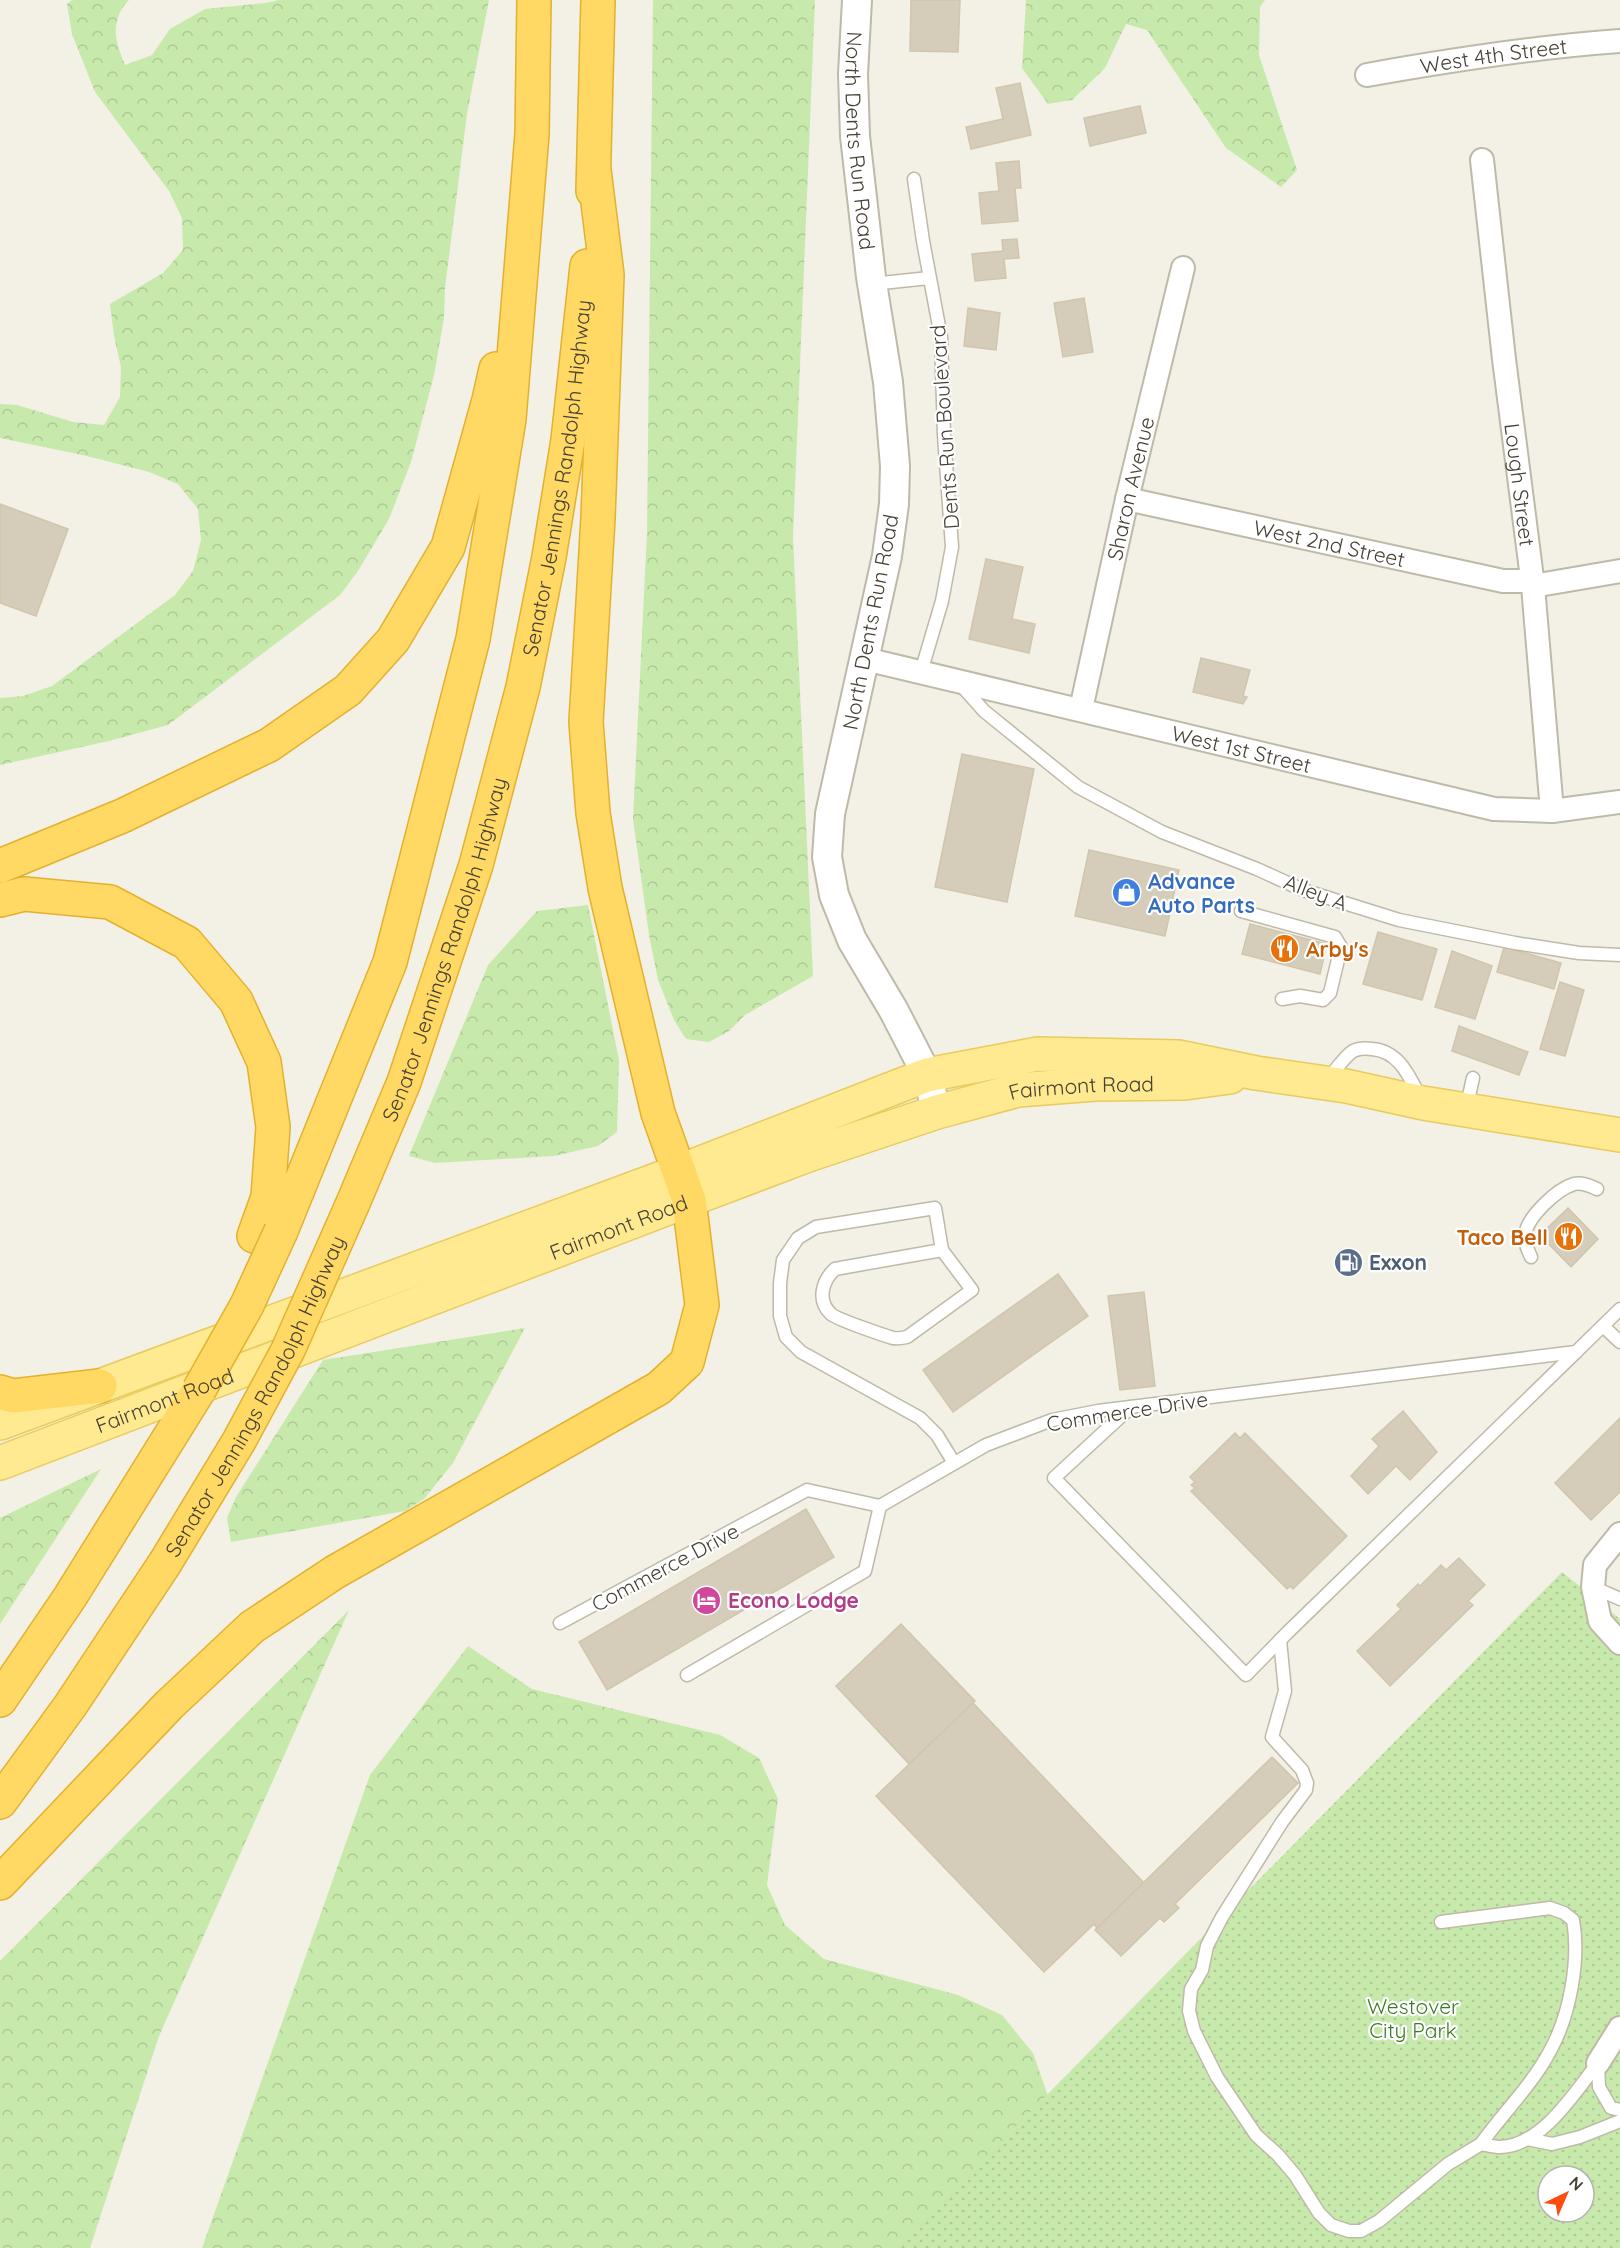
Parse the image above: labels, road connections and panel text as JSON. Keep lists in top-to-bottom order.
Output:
{
  "streets": {
    "highway": ["Senator Jennings Randolph Highway"],
    "main road": ["Fairmont Road"],
    "street": [
      "West 4th Street",
      "North Dents Run Road",
      "Lough Street",
      "Sharon Avenue",
      "West 2nd Street",
      "West 1st Street"
    ],
    "lane": ["Dents Run Boulevard", "Alley A", "Commerce Drive"]
  },
  "crossings": [
    ["North Dents Run Road", "West 1st Street"],
    ["North Dents Run Road", "Fairmont Road"],
    ["Dents Run Boulevard", "West 1st Street"],
    ["Lough Street", "West 2nd Street"],
    ["Lough Street", "West 1st Street"],
    ["Sharon Avenue", "West 2nd Street"],
    ["Sharon Avenue", "West 1st Street"],
    ["West 1st Street", "Alley A"]
  ],
  "parks": ["Westover City Park"],
  "places": {
    "shop": ["Advance Auto Parts"],
    "restaurant": ["Arby's", "Taco Bell"],
    "fuel station": ["Exxon"],
    "hotel": ["Econo Lodge"]
  },
  "north": "top right"
}
